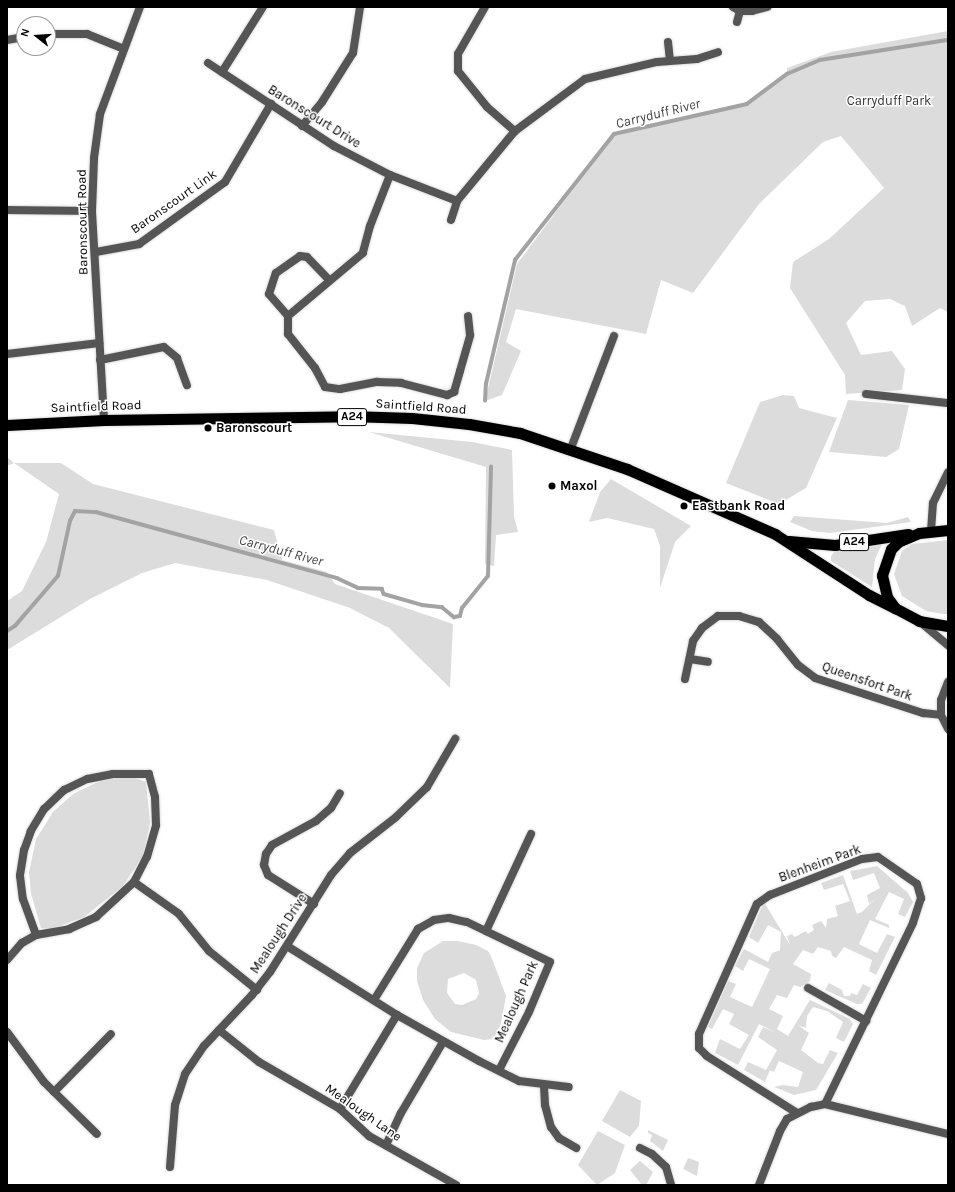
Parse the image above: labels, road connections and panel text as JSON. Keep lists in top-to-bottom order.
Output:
{
  "streets": {
    "highway": ["Saintfield Road", "A24"],
    "street": [
      "Baronscourt Drive",
      "Baronscourt Link",
      "Baronscourt Road",
      "Queensfort Park",
      "Blenheim Park",
      "Mealough Drive",
      "Mealough Park",
      "Mealough Lane"
    ]
  },
  "crossings": [
    ["Baronscourt Drive", "Baronscourt Link"],
    ["Baronscourt Link", "Baronscourt Road"],
    ["Baronscourt Road", "Saintfield Road"],
    ["Saintfield Road", "A24"],
    ["Mealough Drive", "Mealough Lane"]
  ],
  "water": ["Carryduff River"],
  "parks": ["Carryduff Park"],
  "places": ["Baronscourt", "Maxol", "Eastbank Road"],
  "north": "left"
}
